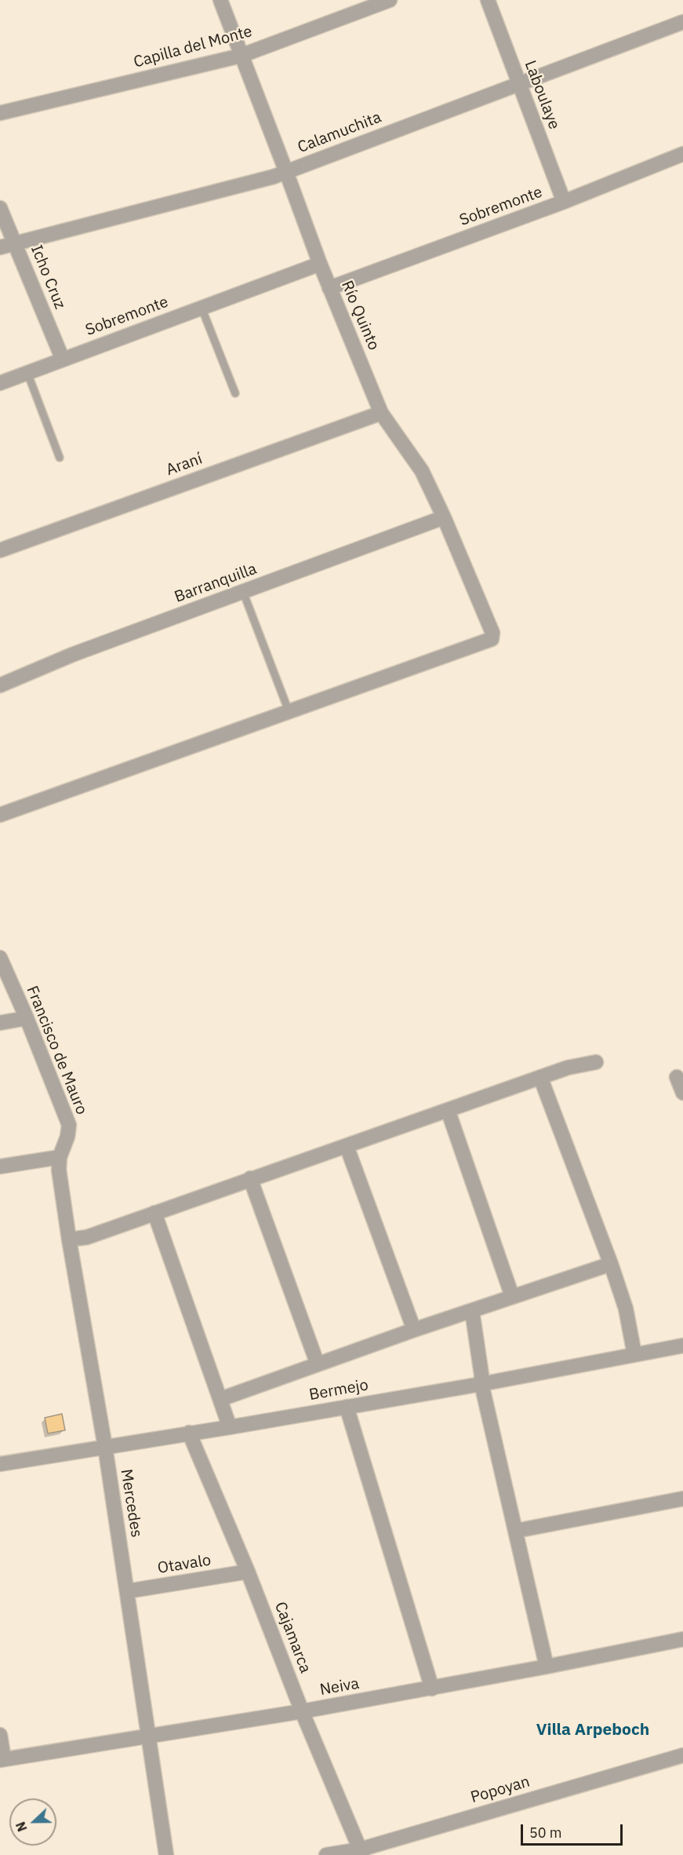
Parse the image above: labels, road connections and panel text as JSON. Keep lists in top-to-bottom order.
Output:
{
  "streets": {
    "street": [
      "Capilla del Monte",
      "Laboulaye",
      "Calamuchita",
      "Sobremonte",
      "Icho Cruz",
      "Río Quinto",
      "Araní",
      "Barranquilla",
      "Francisco de Mauro",
      "Bermejo",
      "Mercedes",
      "Otavalo",
      "Cajamarca",
      "Neiva",
      "Popoyan"
    ]
  },
  "crossings": [
    ["Capilla del Monte", "Río Quinto"],
    ["Laboulaye", "Calamuchita"],
    ["Laboulaye", "Sobremonte"],
    ["Calamuchita", "Icho Cruz"],
    ["Calamuchita", "Río Quinto"],
    ["Sobremonte", "Icho Cruz"],
    ["Sobremonte", "Río Quinto"],
    ["Río Quinto", "Araní"],
    ["Río Quinto", "Barranquilla"],
    ["Francisco de Mauro", "Mercedes"],
    ["Bermejo", "Mercedes"],
    ["Bermejo", "Cajamarca"],
    ["Mercedes", "Otavalo"],
    ["Mercedes", "Neiva"],
    ["Otavalo", "Cajamarca"],
    ["Cajamarca", "Neiva"],
    ["Cajamarca", "Popoyan"]
  ],
  "districts": ["Villa Arpeboch"],
  "scale_bar": "50 m",
  "north": "left"
}
